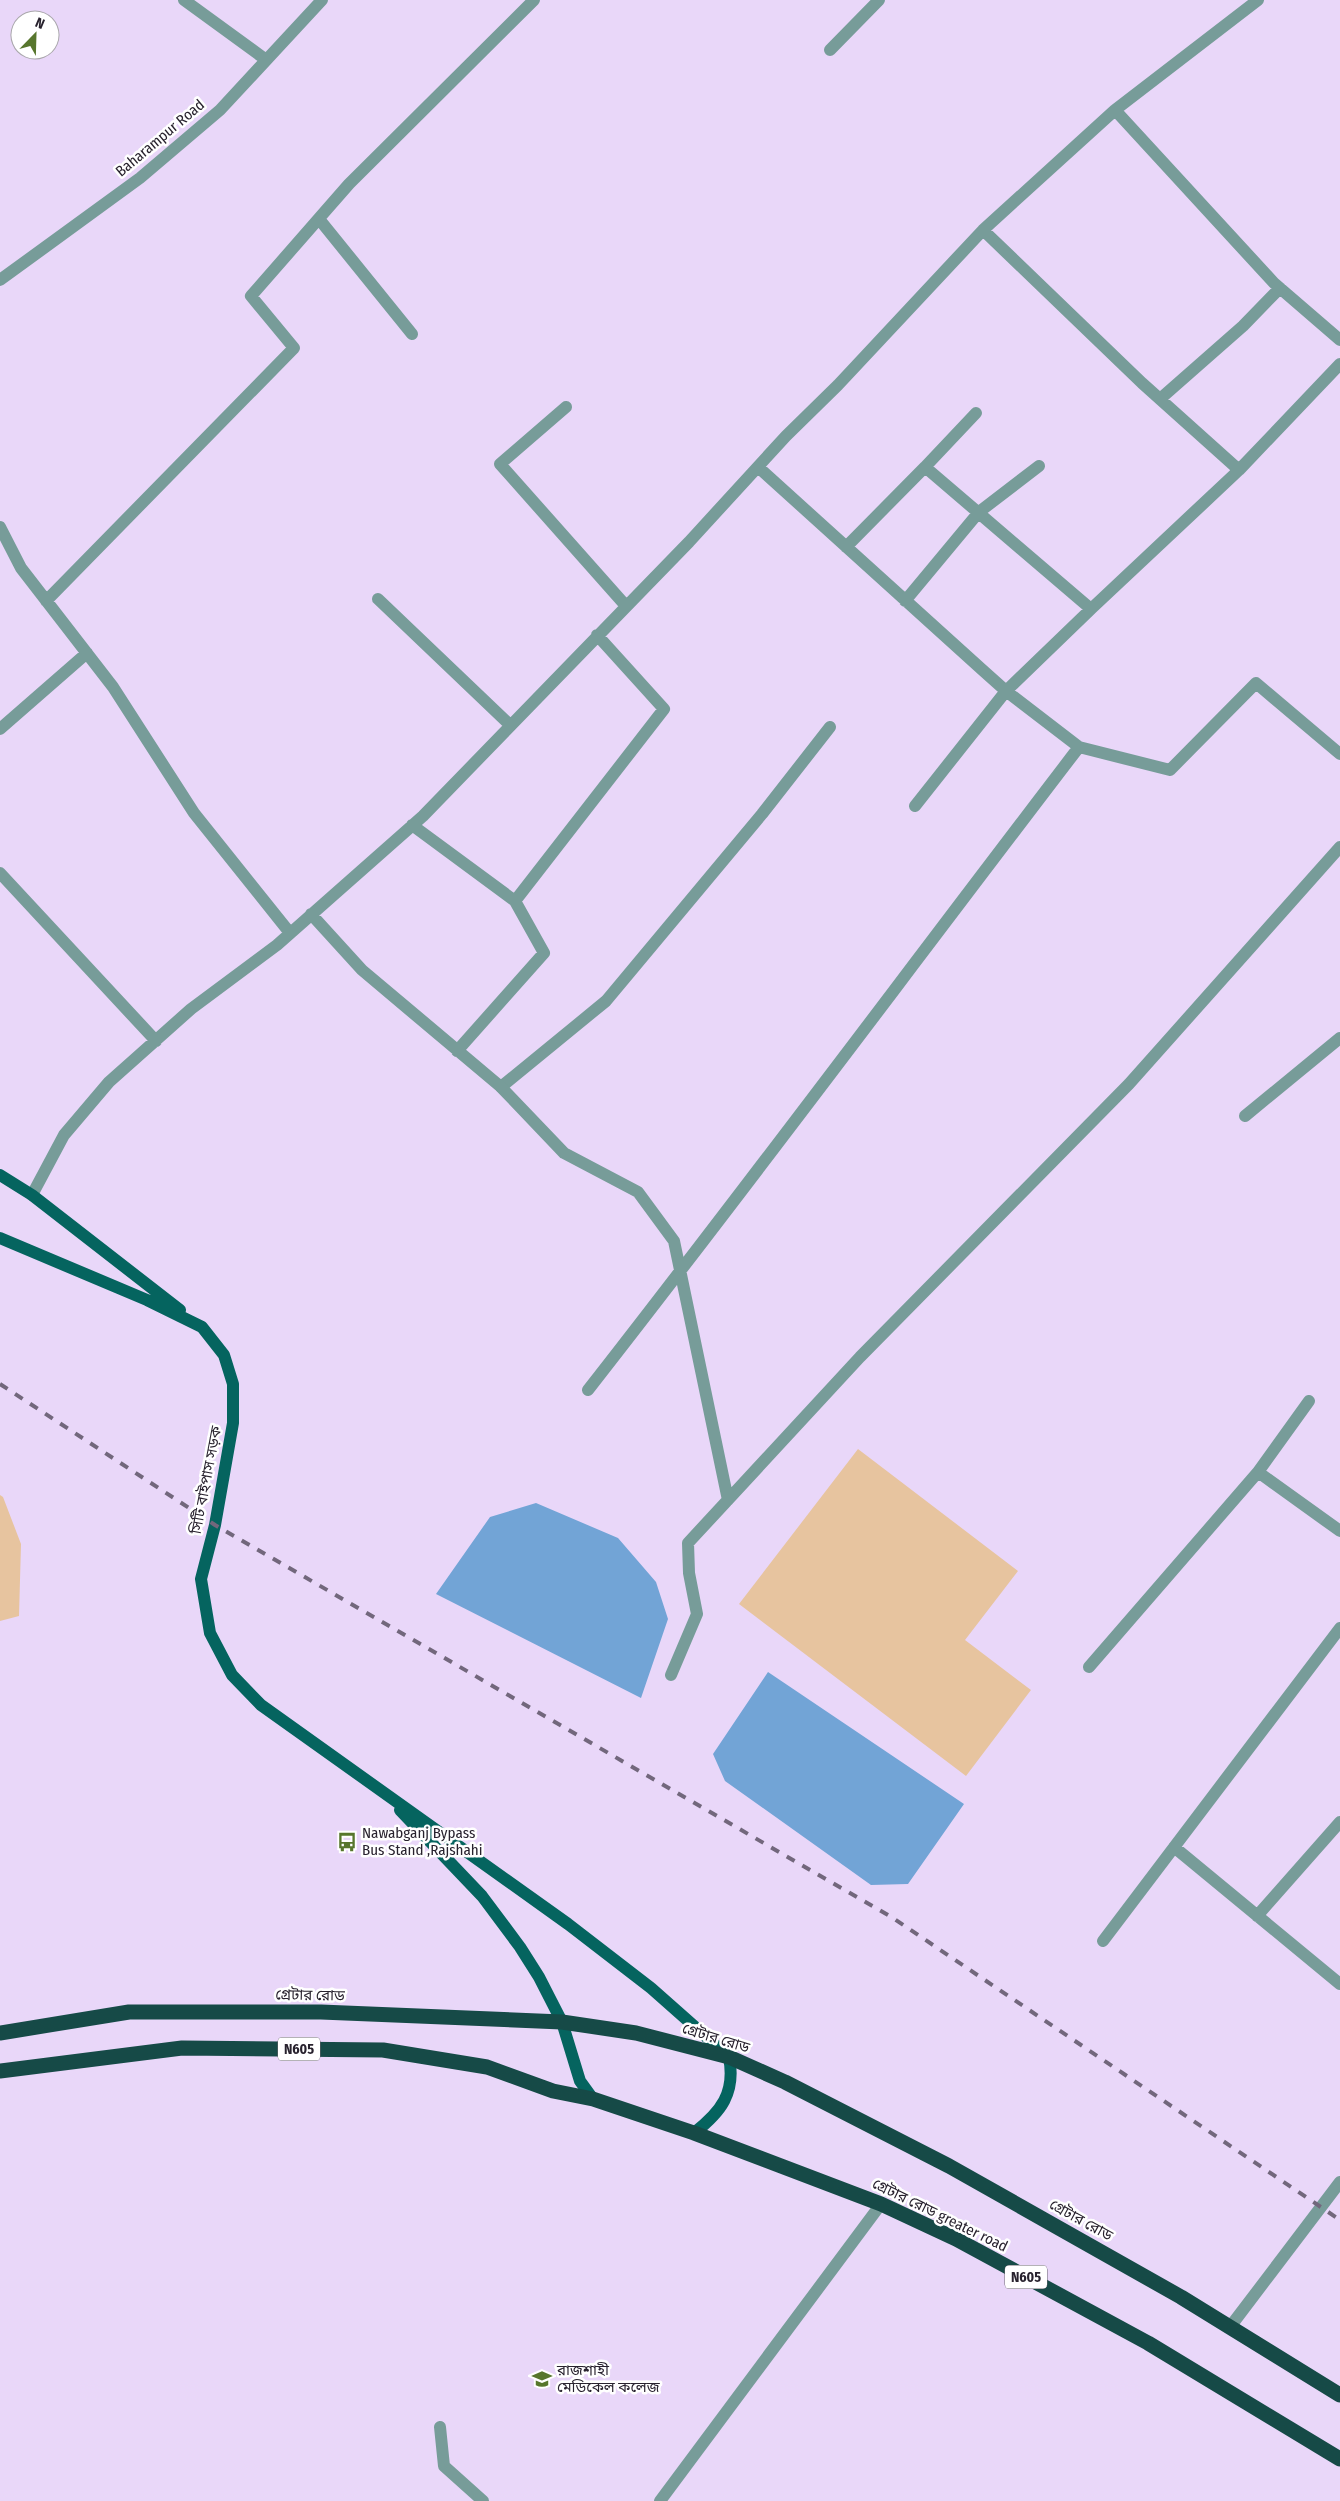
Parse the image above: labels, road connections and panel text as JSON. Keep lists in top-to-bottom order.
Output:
{
  "streets": {
    "highway": ["গ্রেটার রোড", "N605", "গ্রেটার রোড greater road"],
    "main road": ["সিটি বাইপাস সড়ক"],
    "street": ["Baharampur Road"]
  },
  "crossings": [
    ["N605", "গ্রেটার রোড greater road"]
  ],
  "places": {
    "bus stop": ["Nawabganj Bypass Bus Stand ,Rajshahi"],
    "school or university": ["রাজশাহী মেডিকেল কলেজ"]
  },
  "north": "top right"
}
